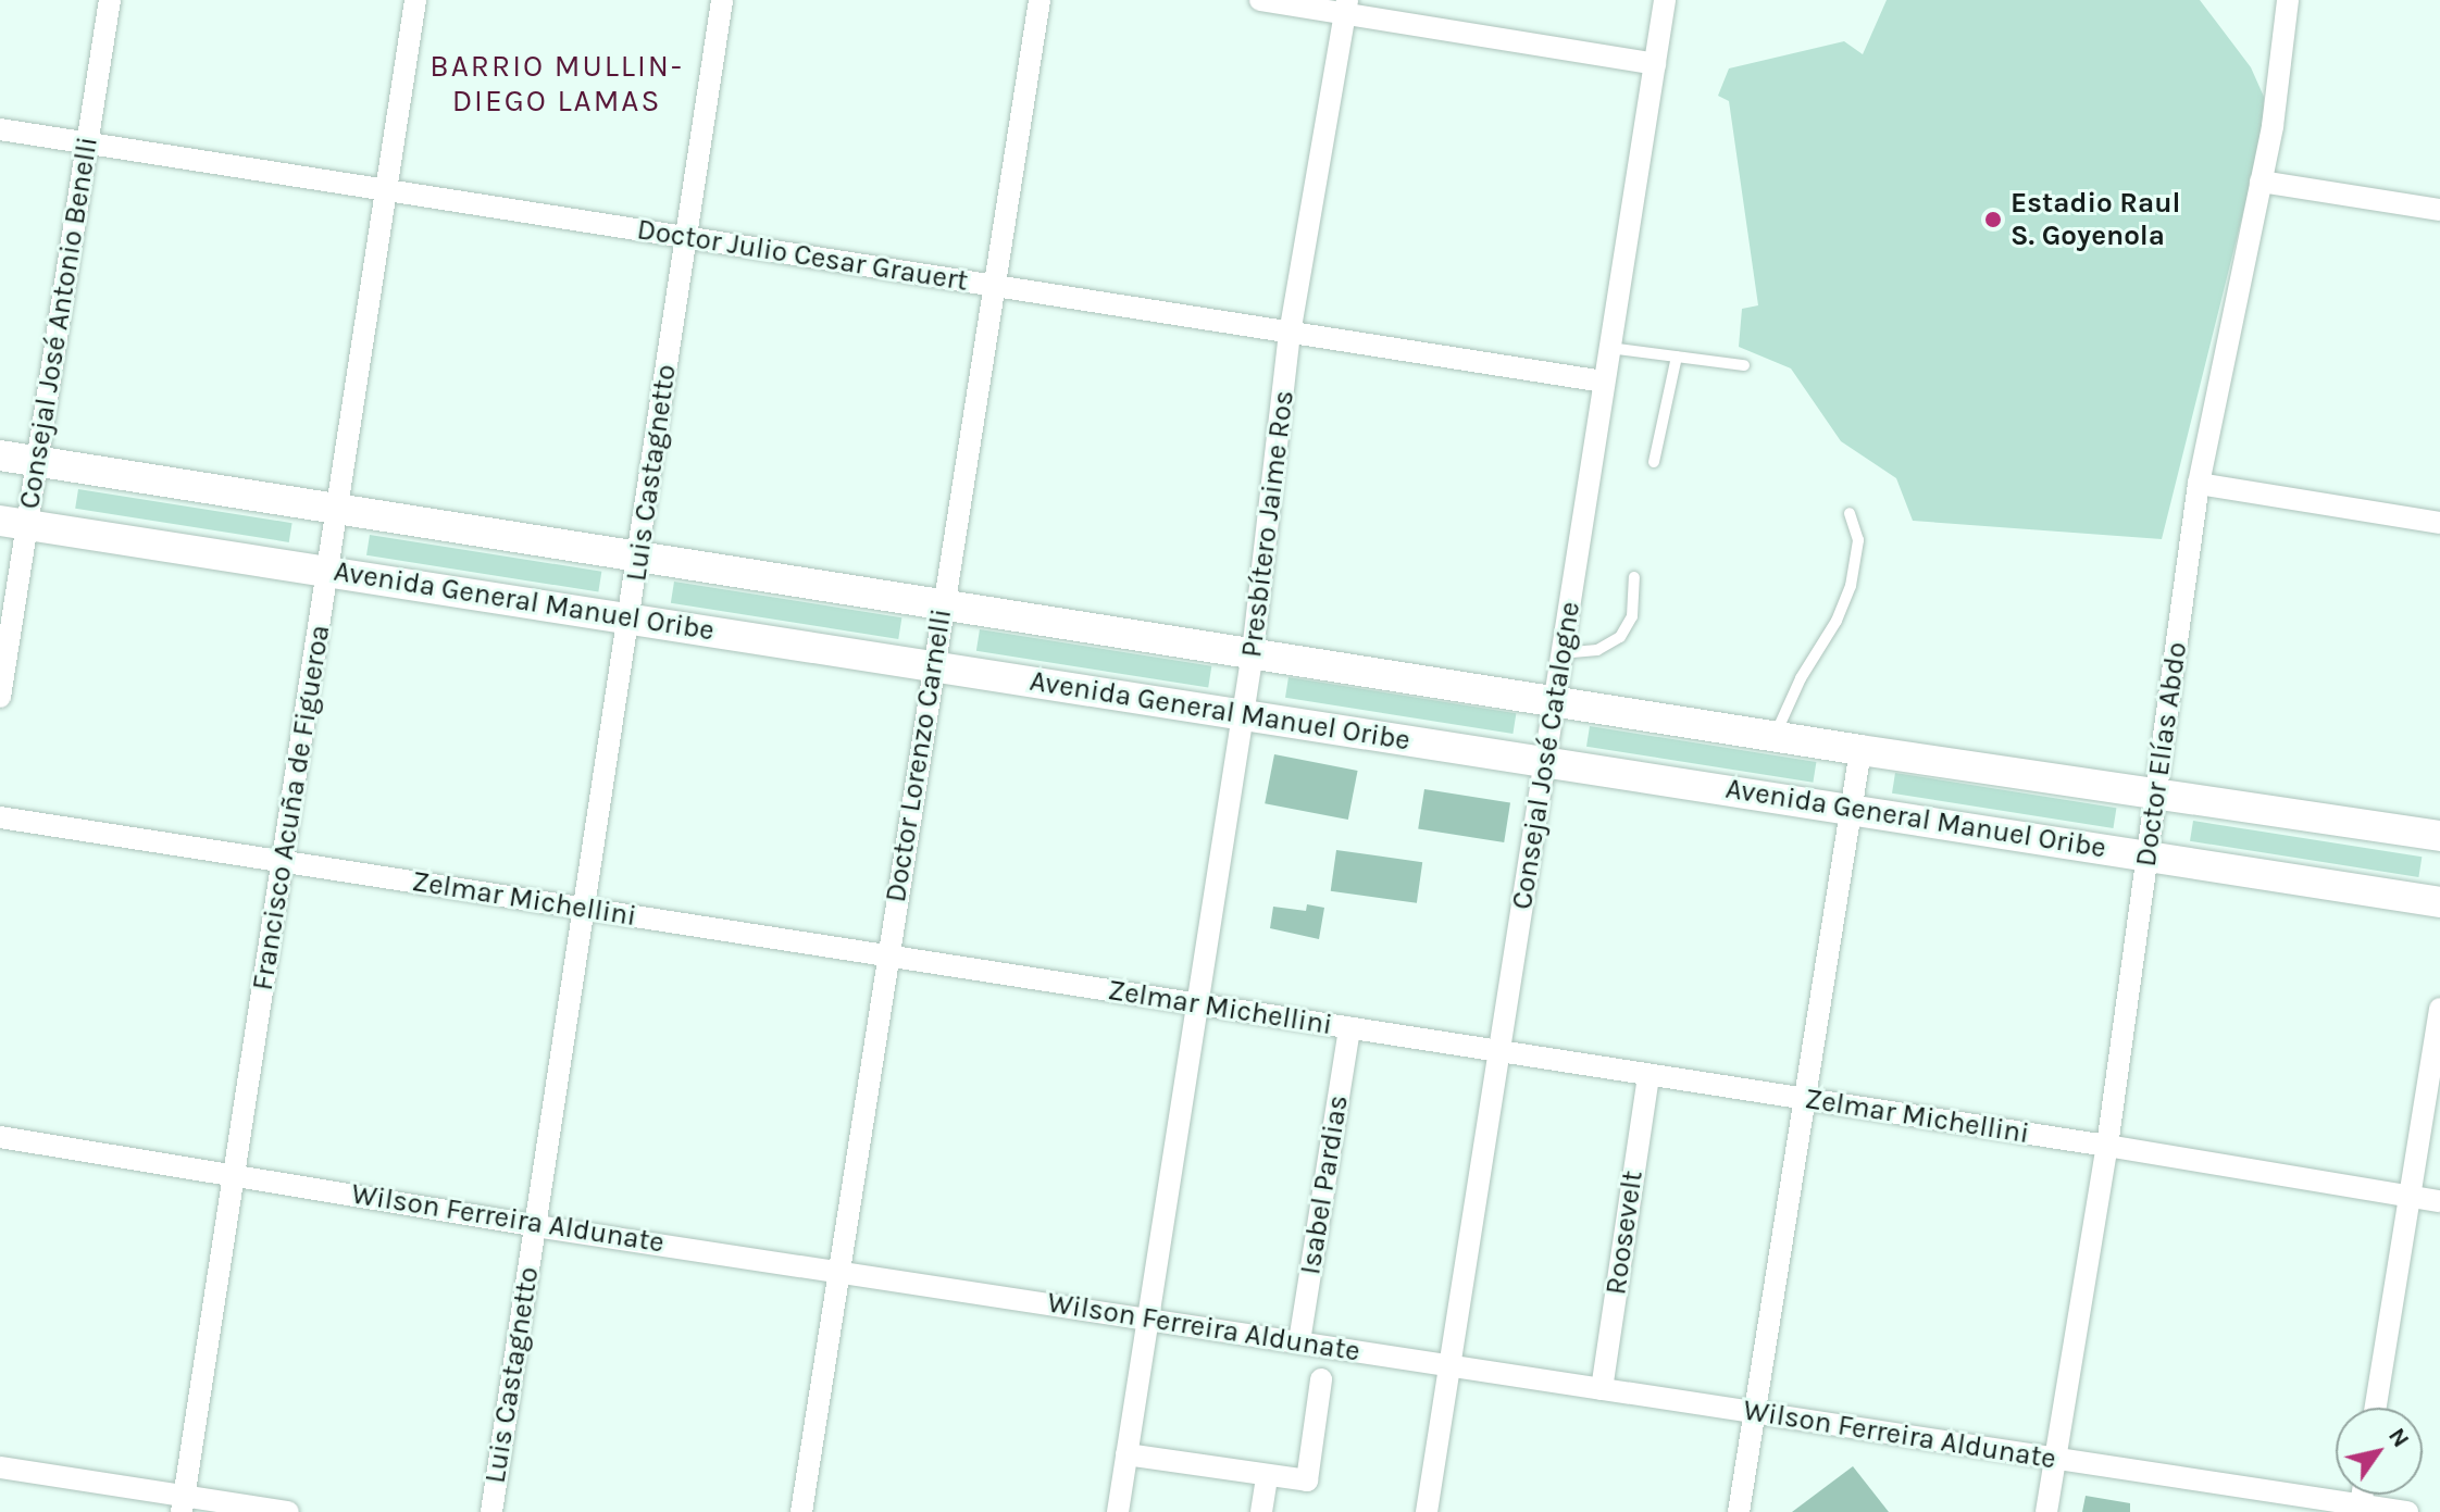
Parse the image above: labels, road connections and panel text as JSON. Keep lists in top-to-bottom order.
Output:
{
  "streets": {
    "main road": ["Avenida General Manuel Oribe"],
    "street": [
      "Doctor Julio Cesar Grauert",
      "Consejal José Antonio Benelli",
      "Luis Castagnetto",
      "Presbítero Jaime Ros",
      "Doctor Elías Abdo",
      "Doctor Lorenzo Carnelli",
      "Consejal José Catalogne",
      "Francisco Acuña de Figueroa",
      "Zelmar Michellini",
      "Isabel Pardias",
      "Wilson Ferreira Aldunate",
      "Roosevelt"
    ]
  },
  "crossings": [
    ["Doctor Julio Cesar Grauert", "Consejal José Antonio Benelli"],
    ["Doctor Julio Cesar Grauert", "Luis Castagnetto"],
    ["Doctor Julio Cesar Grauert", "Presbítero Jaime Ros"],
    ["Doctor Julio Cesar Grauert", "Doctor Lorenzo Carnelli"],
    ["Doctor Julio Cesar Grauert", "Consejal José Catalogne"],
    ["Doctor Julio Cesar Grauert", "Francisco Acuña de Figueroa"],
    ["Consejal José Antonio Benelli", "Avenida General Manuel Oribe"],
    ["Luis Castagnetto", "Avenida General Manuel Oribe"],
    ["Luis Castagnetto", "Zelmar Michellini"],
    ["Luis Castagnetto", "Wilson Ferreira Aldunate"],
    ["Presbítero Jaime Ros", "Avenida General Manuel Oribe"],
    ["Presbítero Jaime Ros", "Zelmar Michellini"],
    ["Presbítero Jaime Ros", "Wilson Ferreira Aldunate"],
    ["Avenida General Manuel Oribe", "Doctor Elías Abdo"],
    ["Avenida General Manuel Oribe", "Doctor Lorenzo Carnelli"],
    ["Avenida General Manuel Oribe", "Consejal José Catalogne"],
    ["Avenida General Manuel Oribe", "Francisco Acuña de Figueroa"],
    ["Doctor Elías Abdo", "Zelmar Michellini"],
    ["Doctor Elías Abdo", "Wilson Ferreira Aldunate"],
    ["Doctor Lorenzo Carnelli", "Zelmar Michellini"],
    ["Doctor Lorenzo Carnelli", "Wilson Ferreira Aldunate"],
    ["Consejal José Catalogne", "Zelmar Michellini"],
    ["Consejal José Catalogne", "Wilson Ferreira Aldunate"],
    ["Francisco Acuña de Figueroa", "Zelmar Michellini"],
    ["Francisco Acuña de Figueroa", "Wilson Ferreira Aldunate"],
    ["Zelmar Michellini", "Isabel Pardias"],
    ["Zelmar Michellini", "Roosevelt"],
    ["Isabel Pardias", "Wilson Ferreira Aldunate"],
    ["Wilson Ferreira Aldunate", "Roosevelt"]
  ],
  "districts": ["BARRIO MULLIN- DIEGO LAMAS"],
  "places": ["Estadio Raul S. Goyenola"],
  "north": "top right"
}
